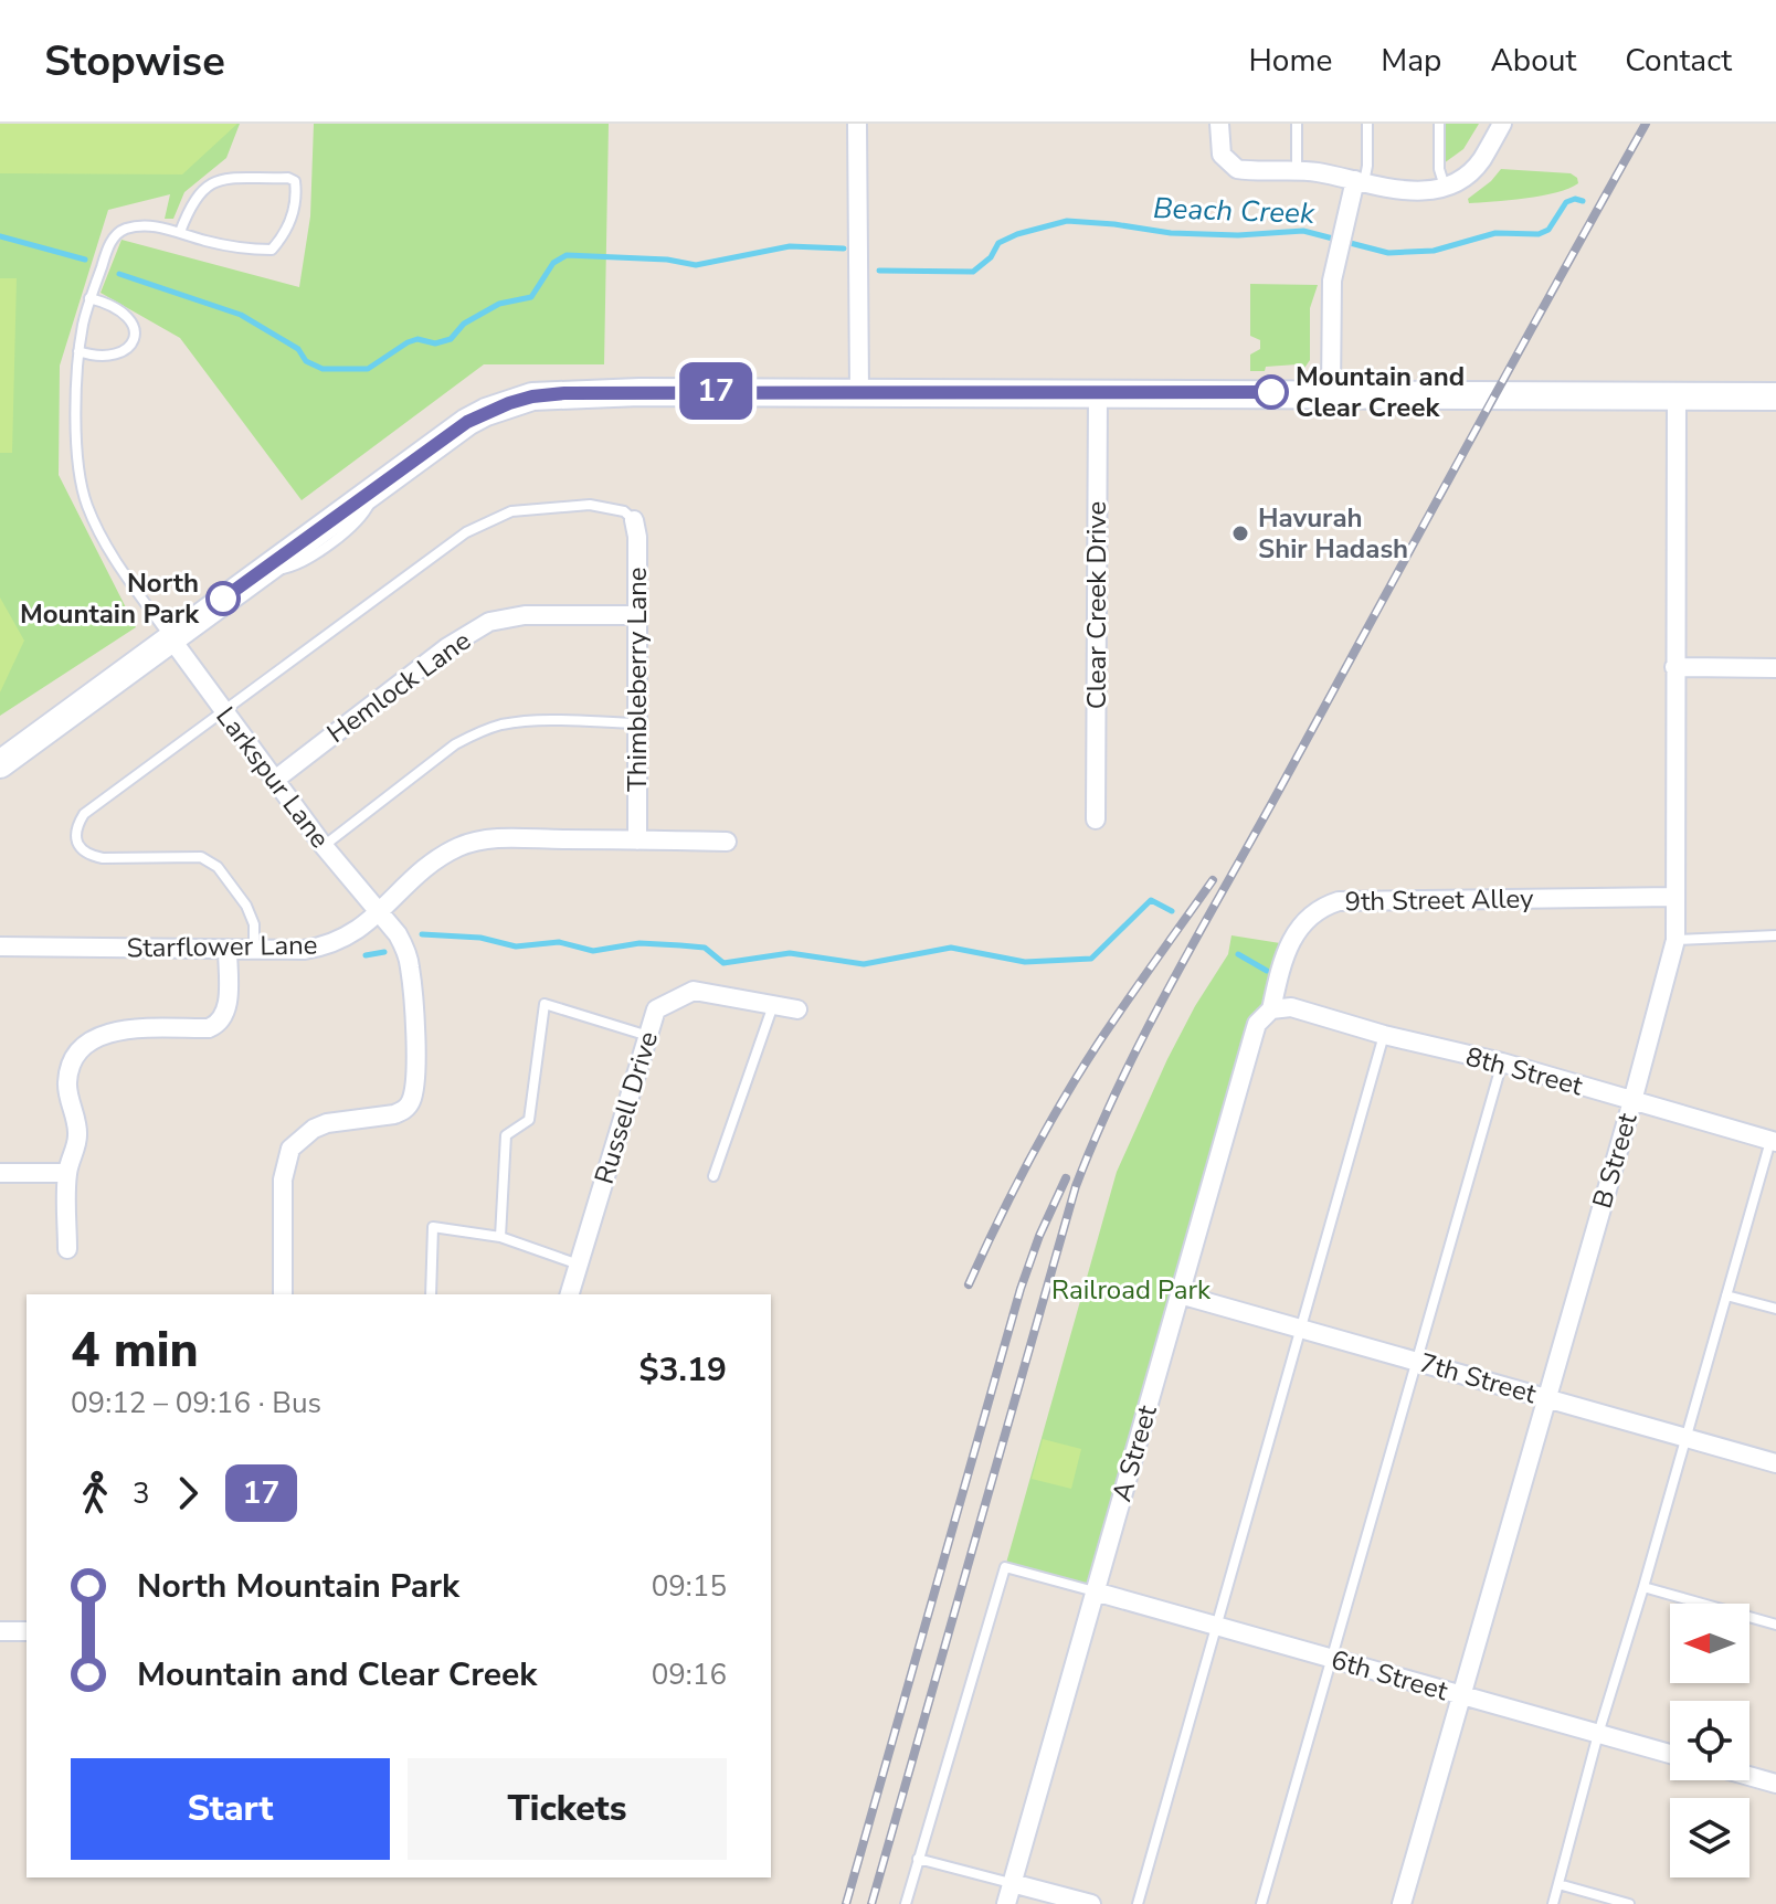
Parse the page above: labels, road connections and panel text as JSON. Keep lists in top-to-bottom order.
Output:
{
  "streets": {
    "street": [
      "Clear Creek Drive",
      "Thimbleberry Lane",
      "Hemlock Lane",
      "Larkspur Lane",
      "9th Street Alley",
      "Starflower Lane",
      "8th Street",
      "Russell Drive",
      "B Street",
      "7th Street",
      "A Street",
      "6th Street"
    ]
  },
  "crossings": [
    ["Thimbleberry Lane", "Hemlock Lane"],
    ["Thimbleberry Lane", "Starflower Lane"],
    ["Hemlock Lane", "Larkspur Lane"],
    ["Larkspur Lane", "Starflower Lane"],
    ["9th Street Alley", "8th Street"],
    ["9th Street Alley", "B Street"],
    ["9th Street Alley", "A Street"],
    ["8th Street", "B Street"],
    ["8th Street", "A Street"],
    ["B Street", "7th Street"],
    ["B Street", "6th Street"],
    ["7th Street", "A Street"],
    ["A Street", "6th Street"]
  ],
  "water": ["Beach Creek"],
  "parks": ["Railroad Park"],
  "places": ["Mountain and Clear Creek", "Havurah Shir Hadash", "North Mountain Park"],
  "lines": ["bus line 17"],
  "north": "left",
  "page": {
    "header": "Stopwise",
    "nav": [
      "Home",
      "Map",
      "About",
      "Contact"
    ],
    "on_map": "17",
    "heading": ["4 min", "09:12 – 09:16 · Bus", "$3.19"],
    "legs": ["3", "17"],
    "list": [
      {
        "name": "North Mountain Park",
        "value": "09:15"
      },
      {
        "name": "Mountain and Clear Creek",
        "value": "09:16"
      }
    ],
    "buttons": ["Start", "Tickets"]
  }
}
